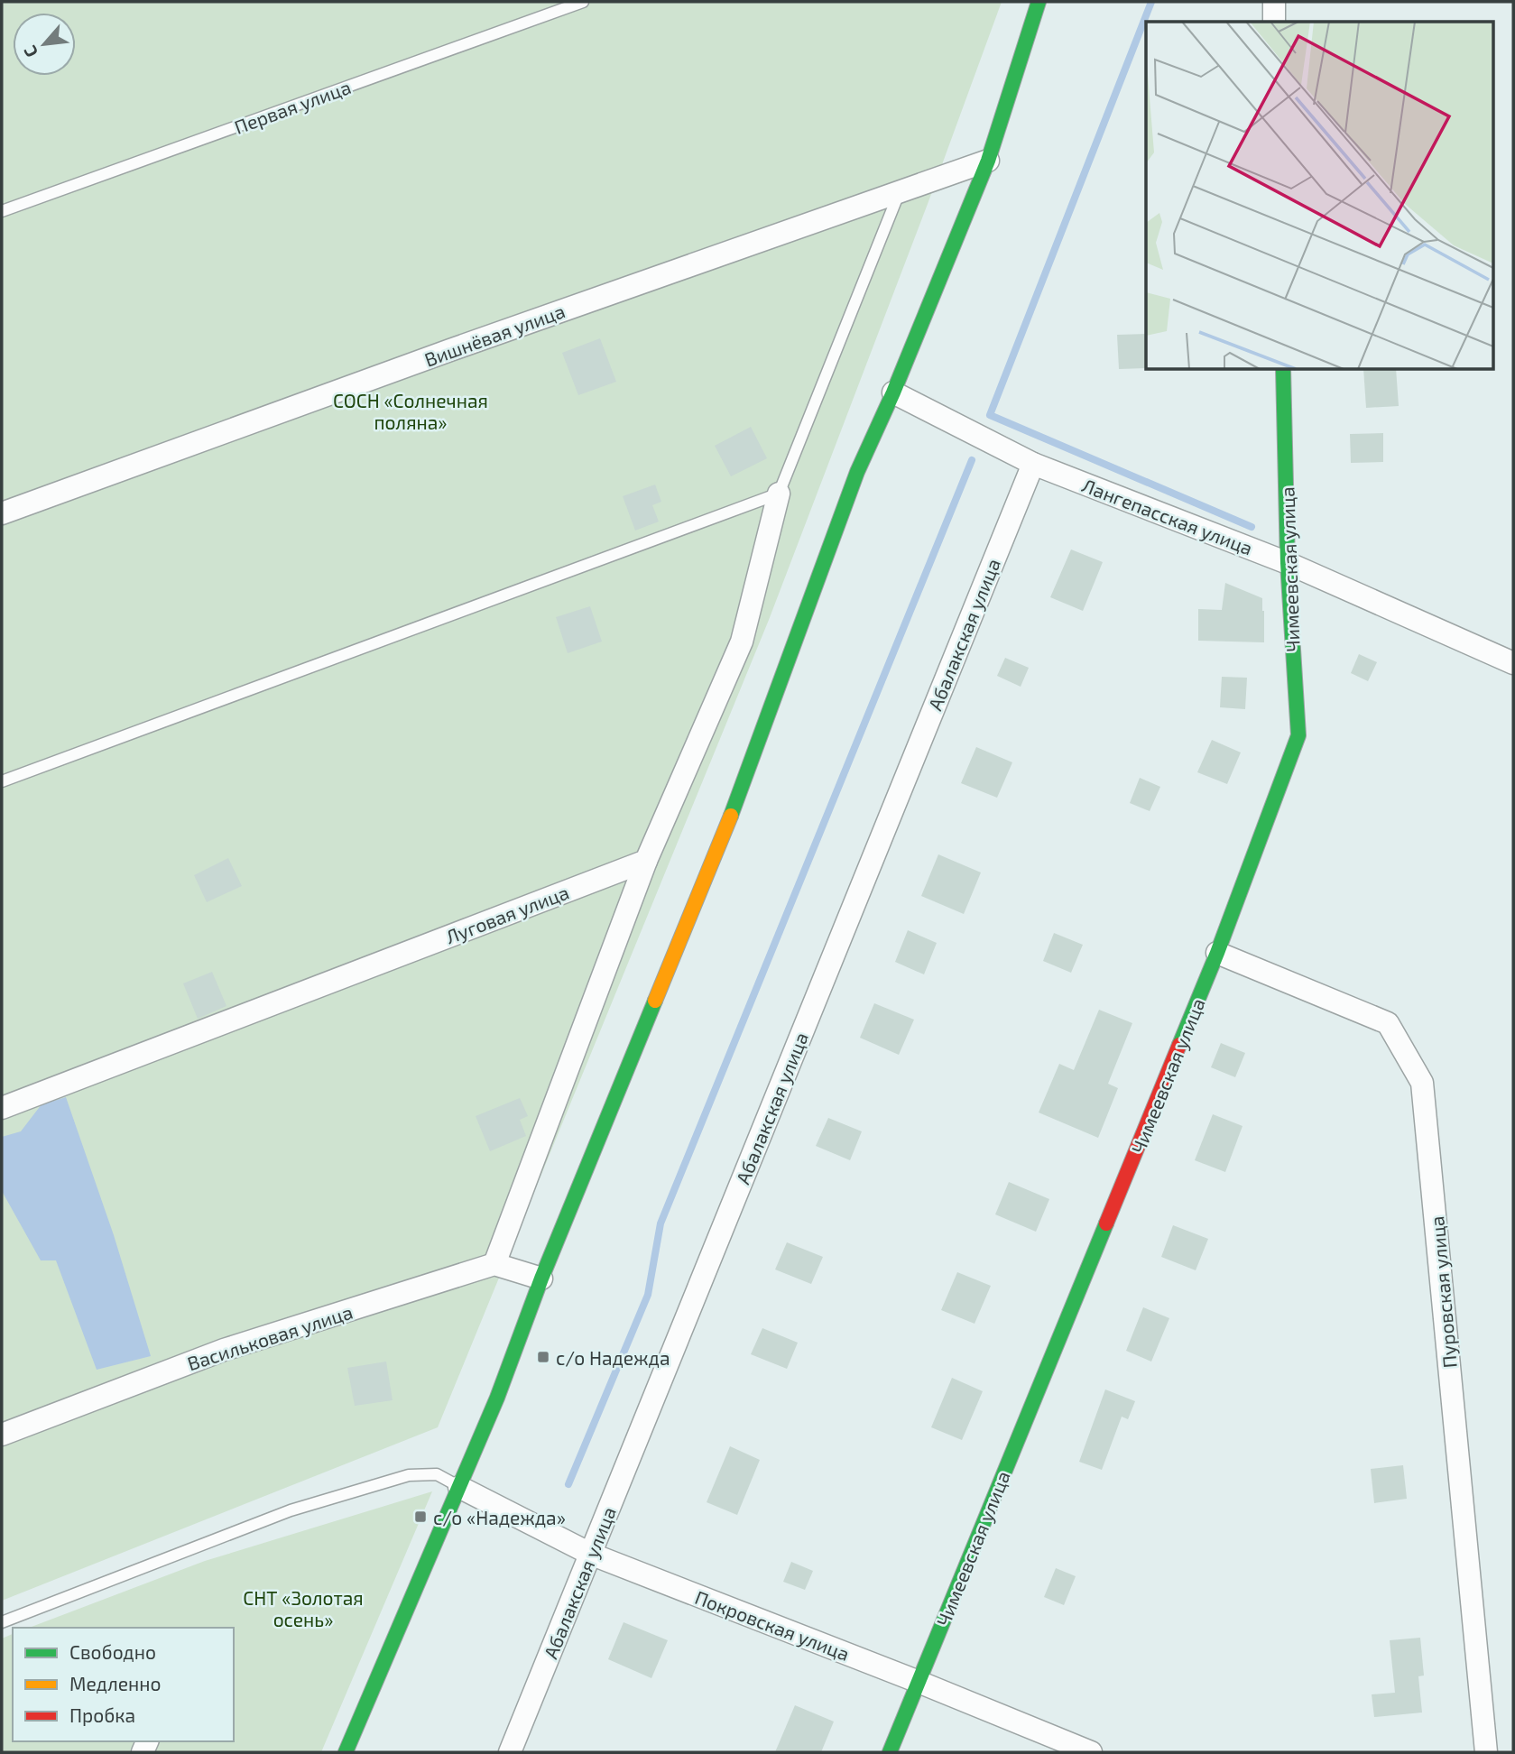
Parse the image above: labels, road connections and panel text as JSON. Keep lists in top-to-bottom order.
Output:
{
  "streets": {
    "street": [
      "Вишнёвая улица",
      "Лангепасская улица",
      "Чимеевская улица",
      "Абалакская улица",
      "Луговая улица",
      "Пуровская улица",
      "Васильковая улица",
      "Покровская улица"
    ],
    "lane": ["Первая улица"]
  },
  "crossings": [
    ["Лангепасская улица", "Чимеевская улица"],
    ["Лангепасская улица", "Абалакская улица"],
    ["Чимеевская улица", "Пуровская улица"],
    ["Чимеевская улица", "Покровская улица"],
    ["Абалакская улица", "Покровская улица"]
  ],
  "parks": ["СОСН «Солнечная поляна»", "СНТ «Золотая осень»"],
  "places": {
    "transit": ["с/о Надежда", "с/о «Надежда»"]
  },
  "legend": ["Свободно", "Медленно", "Пробка"],
  "north": "bottom left"
}
